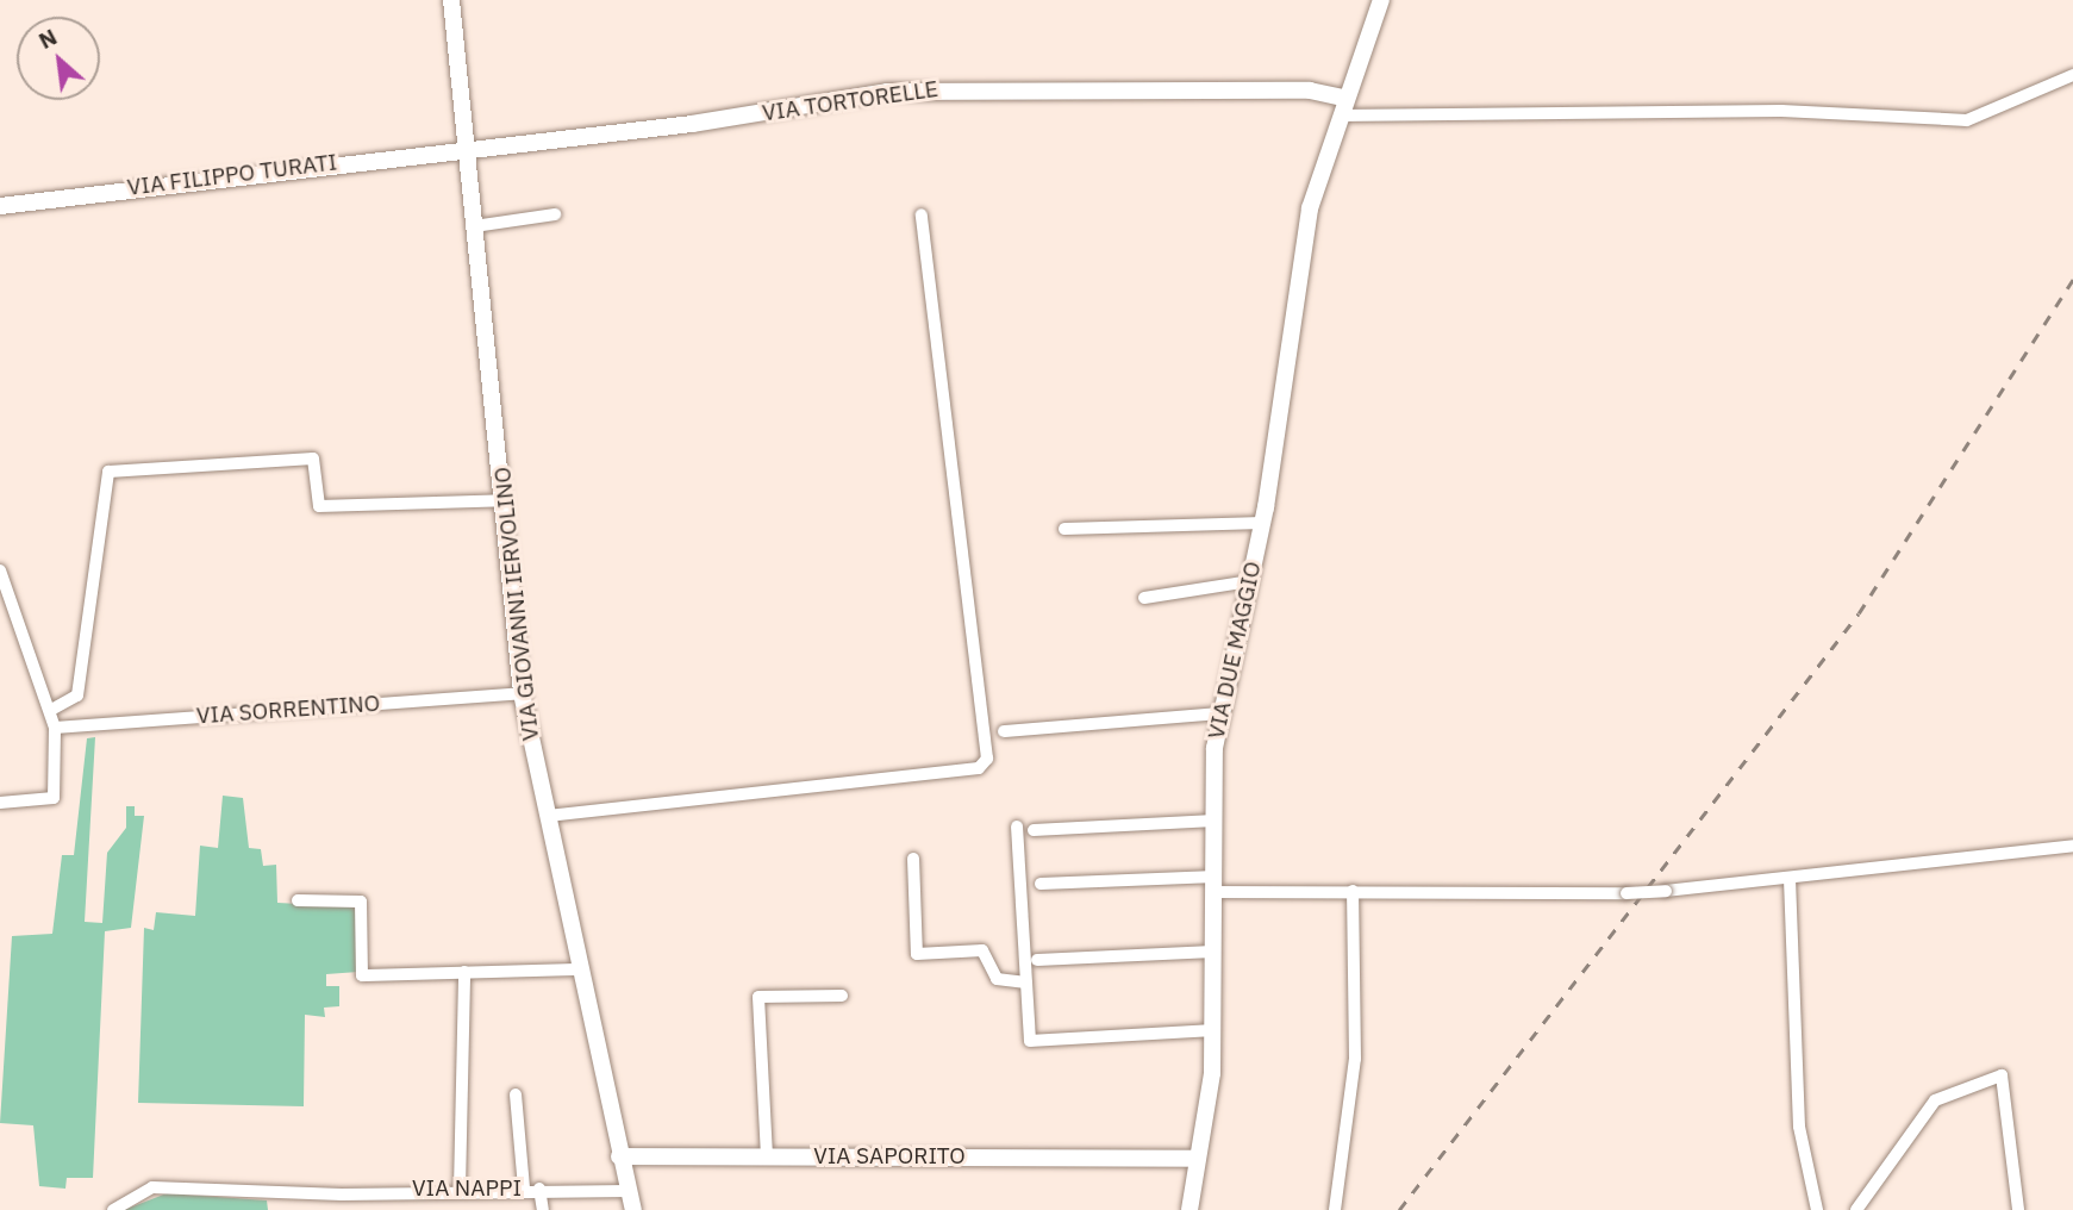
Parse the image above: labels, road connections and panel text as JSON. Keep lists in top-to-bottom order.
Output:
{
  "streets": {
    "street": [
      "VIA TORTORELLE",
      "VIA FILIPPO TURATI",
      "VIA GIOVANNI IERVOLINO",
      "VIA DUE MAGGIO",
      "VIA SORRENTINO",
      "VIA SAPORITO",
      "VIA NAPPI"
    ]
  },
  "crossings": [
    ["VIA TORTORELLE", "VIA FILIPPO TURATI"],
    ["VIA TORTORELLE", "VIA GIOVANNI IERVOLINO"],
    ["VIA TORTORELLE", "VIA DUE MAGGIO"],
    ["VIA FILIPPO TURATI", "VIA GIOVANNI IERVOLINO"],
    ["VIA GIOVANNI IERVOLINO", "VIA SORRENTINO"],
    ["VIA GIOVANNI IERVOLINO", "VIA SAPORITO"],
    ["VIA DUE MAGGIO", "VIA SAPORITO"]
  ],
  "north": "top left"
}
